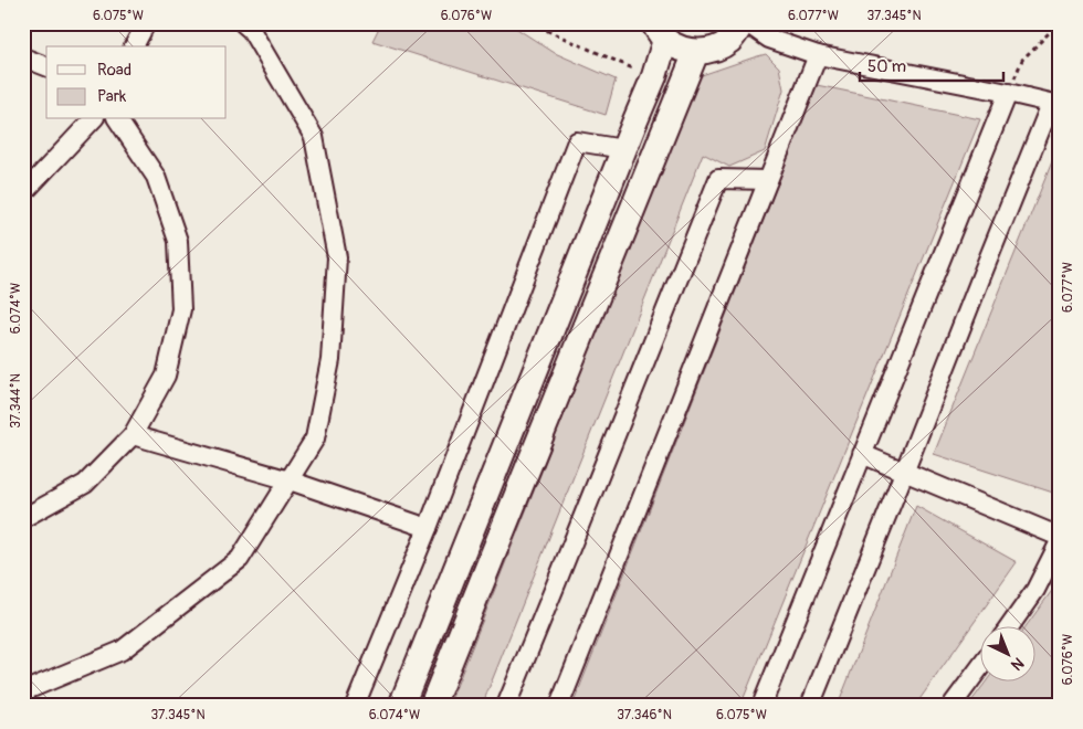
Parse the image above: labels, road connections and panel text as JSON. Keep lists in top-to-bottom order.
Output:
{
  "legend": ["Road", "Park"],
  "scale_bar": "50 m",
  "north": "bottom right",
  "coordinates": [
    "6.075°W",
    "6.076°W",
    "6.077°W",
    "37.345°N",
    "6.074°W",
    "37.344°N",
    "37.346°N"
  ]
}
